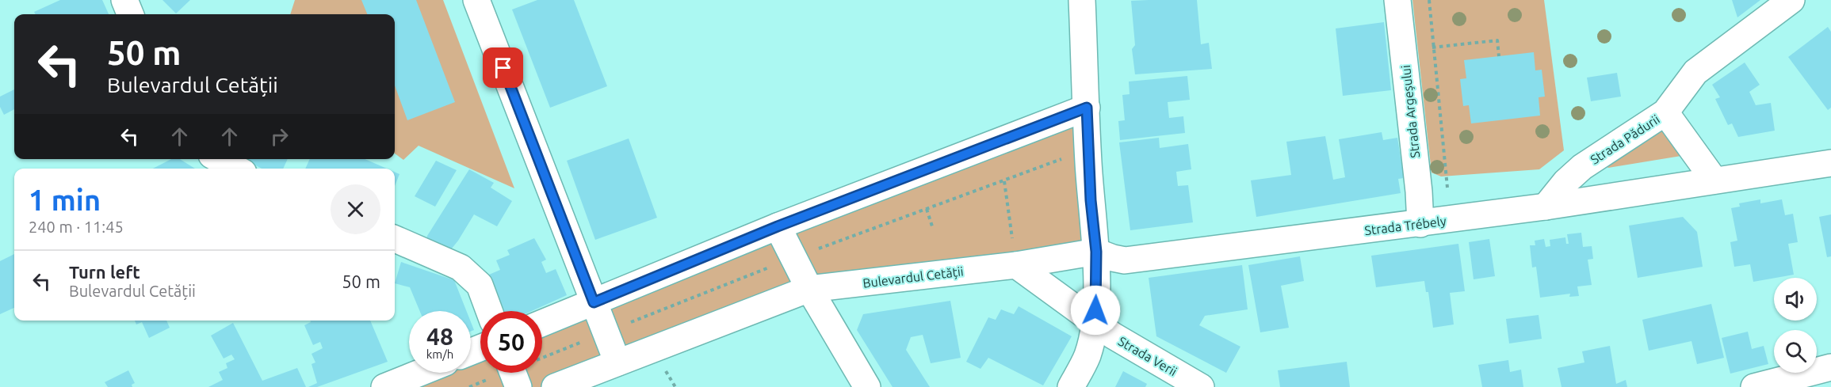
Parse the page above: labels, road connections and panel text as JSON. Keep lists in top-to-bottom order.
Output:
{
  "streets": {
    "street": [
      "Strada Argeșului",
      "Strada Pădurii",
      "Strada Trébely",
      "Bulevardul Cetății",
      "Strada Verii"
    ]
  },
  "crossings": [
    ["Strada Argeșului", "Strada Trébely"],
    ["Strada Pădurii", "Strada Trébely"],
    ["Strada Trébely", "Bulevardul Cetății"]
  ],
  "page": {
    "turn": ["50 m", "Bulevardul Cetății"],
    "heading": ["1 min", "240 m · 11:45"],
    "list": [
      {
        "name": "Turn left",
        "note": "Bulevardul Cetății",
        "value": "50 m"
      }
    ],
    "speed": "48 km/h",
    "limit": "50"
  }
}
